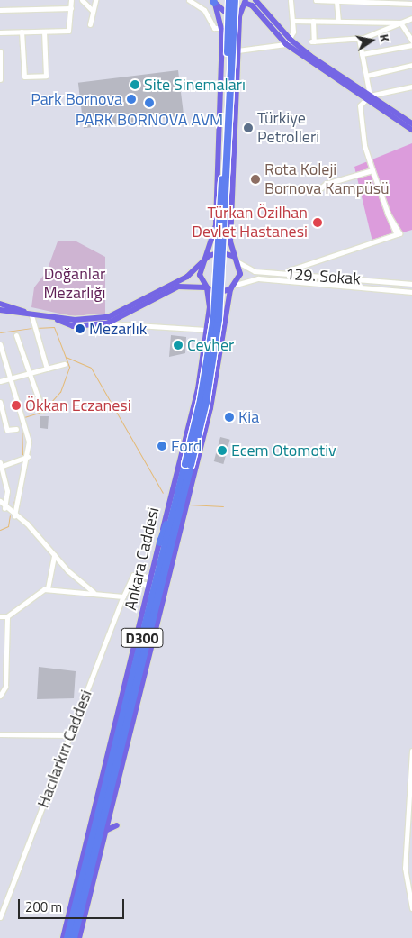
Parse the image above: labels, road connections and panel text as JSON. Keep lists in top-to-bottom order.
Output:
{
  "streets": {
    "highway": ["Ankara Caddesi", "D300"],
    "street": ["129. Sokak", "Hacılarkırı Caddesi"]
  },
  "crossings": [
    ["129. Sokak", "Ankara Caddesi"]
  ],
  "parks": ["Doğanlar Mezarlığı"],
  "places": [
    "Site Sinemaları",
    "Park Bornova",
    "PARK BORNOVA AVM",
    "Türkiye Petrolleri",
    "Rota Koleji Bornova Kampüsü",
    "Türkan Özilhan Devlet Hastanesi",
    "Mezarlık",
    "Cevher",
    "Ökkan Eczanesi",
    "Kia",
    "Ford",
    "Ecem Otomotiv"
  ],
  "scale_bar": "200 m",
  "north": "right"
}
